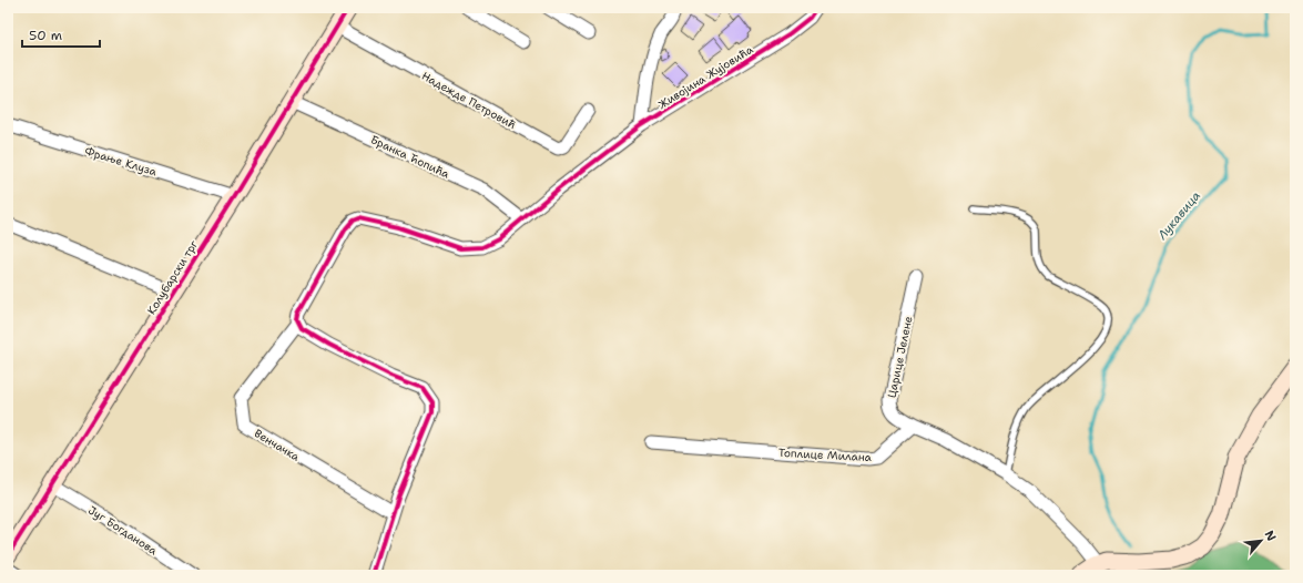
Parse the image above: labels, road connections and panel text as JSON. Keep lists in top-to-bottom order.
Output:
{
  "streets": {
    "street": [
      "Живојина Жујовића",
      "Надежде Петровић",
      "Бранка Ћопића",
      "Фрање Клуза",
      "Колубарски трг",
      "Царице Јелене",
      "Венчачка",
      "Топлице Милана",
      "Југ Богданова"
    ]
  },
  "crossings": [
    ["Живојина Жујовића", "Бранка Ћопића"],
    ["Живојина Жујовића", "Венчачка"],
    ["Надежде Петровић", "Колубарски трг"],
    ["Бранка Ћопића", "Колубарски трг"],
    ["Фрање Клуза", "Колубарски трг"],
    ["Колубарски трг", "Југ Богданова"],
    ["Царице Јелене", "Топлице Милана"]
  ],
  "water": ["Лукавица"],
  "scale_bar": "50 m",
  "north": "top right"
}
